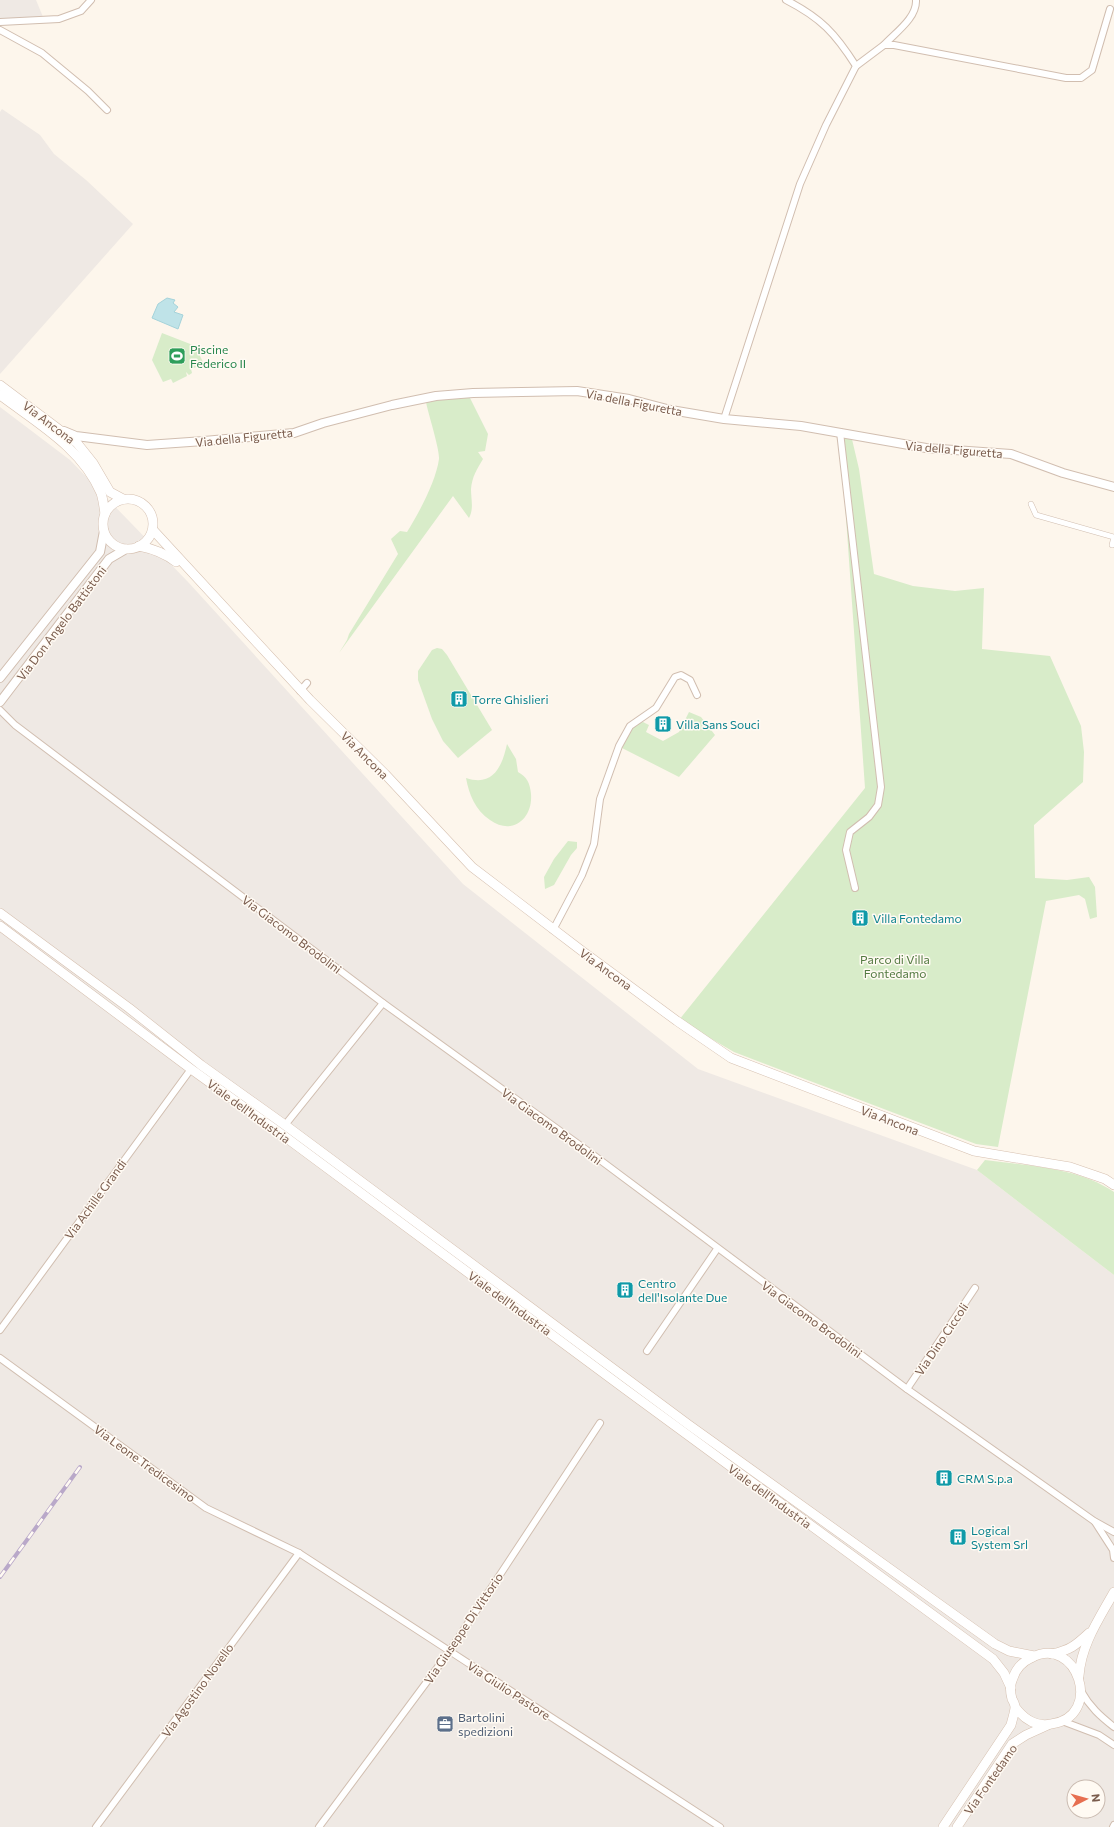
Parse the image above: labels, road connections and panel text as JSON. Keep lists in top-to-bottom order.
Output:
{
  "streets": {
    "main road": ["Via Ancona", "Viale dell'Industria", "Via Fontedamo"],
    "street": [
      "Via della Figuretta",
      "Via Don Angelo Battistoni",
      "Via Giacomo Brodolini",
      "Via Achille Grandi",
      "Via Dino Ciccoli",
      "Via Leone Tredicesimo",
      "Via Giuseppe Di Vittorio",
      "Via Agostino Novello",
      "Via Giulio Pastore"
    ]
  },
  "crossings": [
    ["Via della Figuretta", "Via Ancona"],
    ["Via Ancona", "Via Don Angelo Battistoni"],
    ["Via Giacomo Brodolini", "Viale dell'Industria"],
    ["Via Giacomo Brodolini", "Via Dino Ciccoli"],
    ["Viale dell'Industria", "Via Achille Grandi"],
    ["Viale dell'Industria", "Via Fontedamo"],
    ["Via Leone Tredicesimo", "Via Agostino Novello"],
    ["Via Leone Tredicesimo", "Via Giulio Pastore"],
    ["Via Giuseppe Di Vittorio", "Via Giulio Pastore"],
    ["Via Agostino Novello", "Via Giulio Pastore"]
  ],
  "parks": ["Parco di Villa Fontedamo"],
  "places": {
    "sports": ["Piscine Federico II"],
    "building": [
      "Torre Ghislieri",
      "Villa Sans Souci",
      "Villa Fontedamo",
      "Centro dell'Isolante Due",
      "CRM S.p.a",
      "Logical System Srl"
    ],
    "office": ["Bartolini spedizioni"]
  },
  "north": "right"
}
